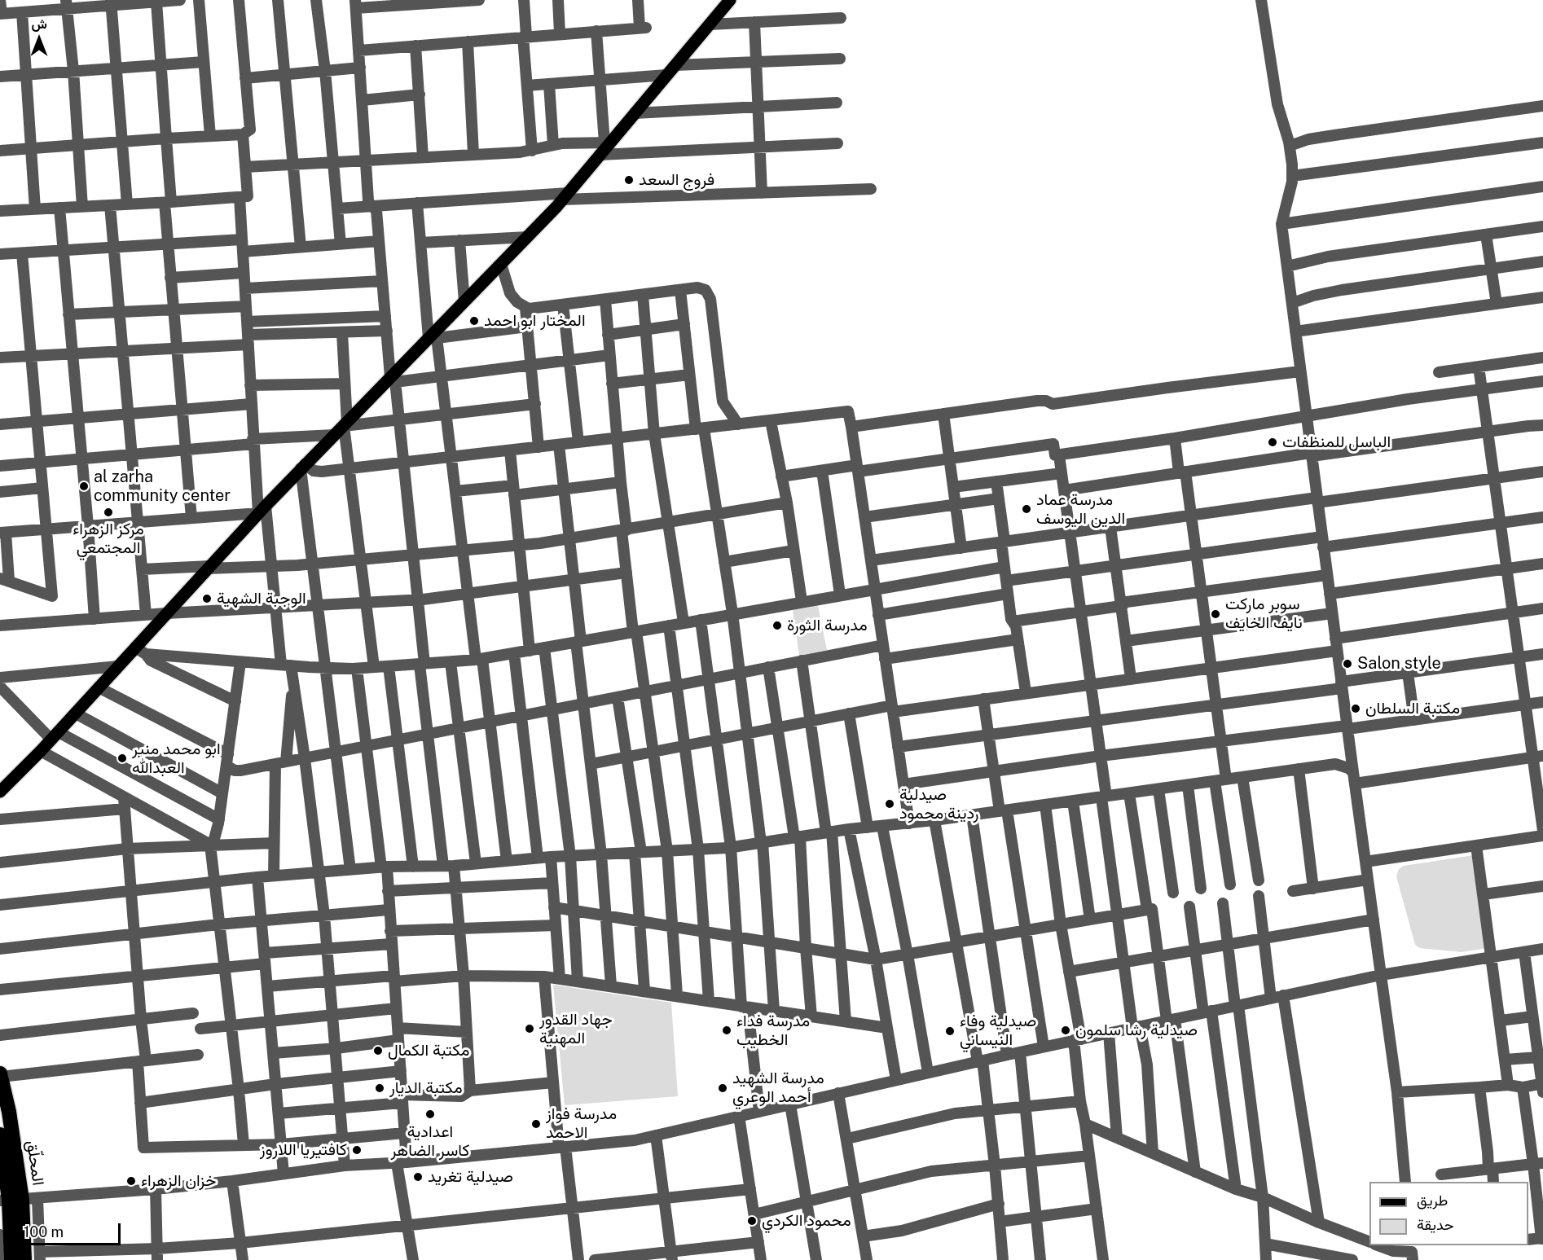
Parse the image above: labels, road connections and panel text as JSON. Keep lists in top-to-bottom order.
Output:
{
  "streets": {
    "highway": ["المحلّق"]
  },
  "places": [
    "فروج السعد",
    "المختار ابو احمد",
    "الباسل للمنظفات",
    "al zarha community center",
    "مدرسة عماد الدين اليوسف",
    "مركز الزهراء المجتمعي",
    "الوجبة الشهية",
    "سوبر ماركت نايف الخايف",
    "مدرسة الثورة",
    "Salon style",
    "مكتبة السلطان",
    "ابو محمد منير العبدالله",
    "صيدلية ردينة محمود",
    "جهاد القدور المهنية",
    "مدرسة فداء الخطيب",
    "صيدلية رشا سلمون",
    "صيدلية وفاء النيساني",
    "مكتبة الكمال",
    "مكتبة الديار",
    "مدرسة الشهيد أحمد الوعري",
    "اعدادية كاسر الضاهر",
    "مدرسة فواز الاحمد",
    "كافتيريا اللاروز",
    "صيدلية تغريد",
    "خزان الزهراء",
    "محمود الكردي"
  ],
  "legend": ["طريق", "حديقة"],
  "scale_bar": "100 m",
  "north": "top"
}
